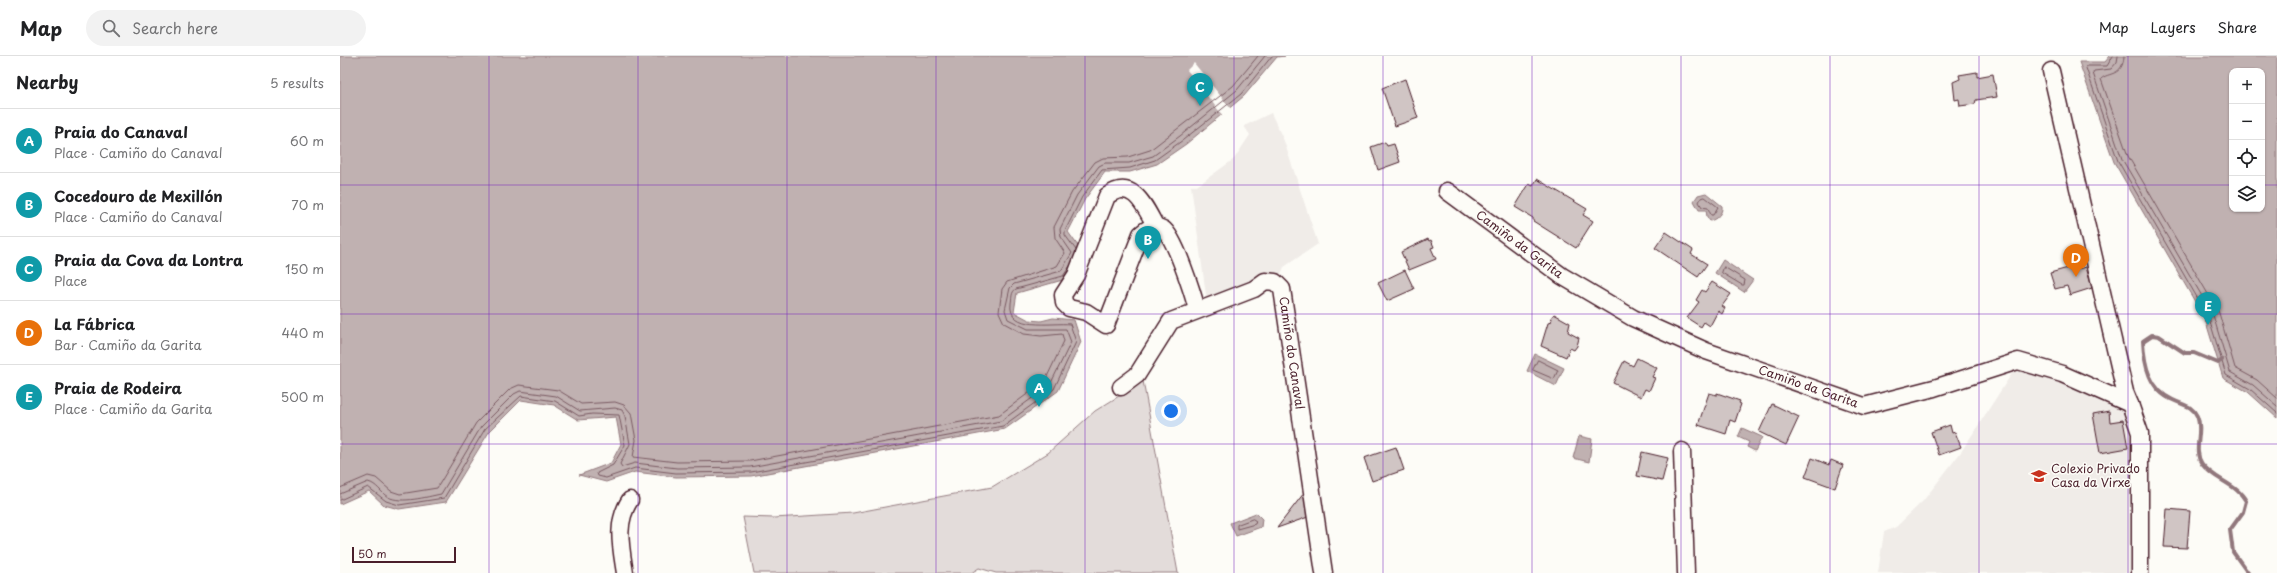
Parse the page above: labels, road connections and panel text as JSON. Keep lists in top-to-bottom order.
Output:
{
  "streets": {
    "street": ["Camiño da Garita", "Camiño do Canaval"]
  },
  "places": {
    "school or university": ["Colexio Privado Casa da Virxe"]
  },
  "scale_bar": "50 m",
  "page": {
    "header": "Map",
    "search": "Search here",
    "nav": ["Map", "Layers", "Share"],
    "heading": ["Nearby", "5 results"],
    "map_buttons": ["+", "−"],
    "pins": [
      "C",
      "B",
      "D",
      "E",
      "A"
    ],
    "list": [
      {
        "mark": "A",
        "name": "Praia do Canaval",
        "note": "Place · Camiño do Canaval",
        "value": "60 m"
      },
      {
        "mark": "B",
        "name": "Cocedouro de Mexillón",
        "note": "Place · Camiño do Canaval",
        "value": "70 m"
      },
      {
        "mark": "C",
        "name": "Praia da Cova da Lontra",
        "note": "Place",
        "value": "150 m"
      },
      {
        "mark": "D",
        "name": "La Fábrica",
        "note": "Bar · Camiño da Garita",
        "value": "440 m"
      },
      {
        "mark": "E",
        "name": "Praia de Rodeira",
        "note": "Place · Camiño da Garita",
        "value": "500 m"
      }
    ],
    "scale": "50 m"
  }
}
